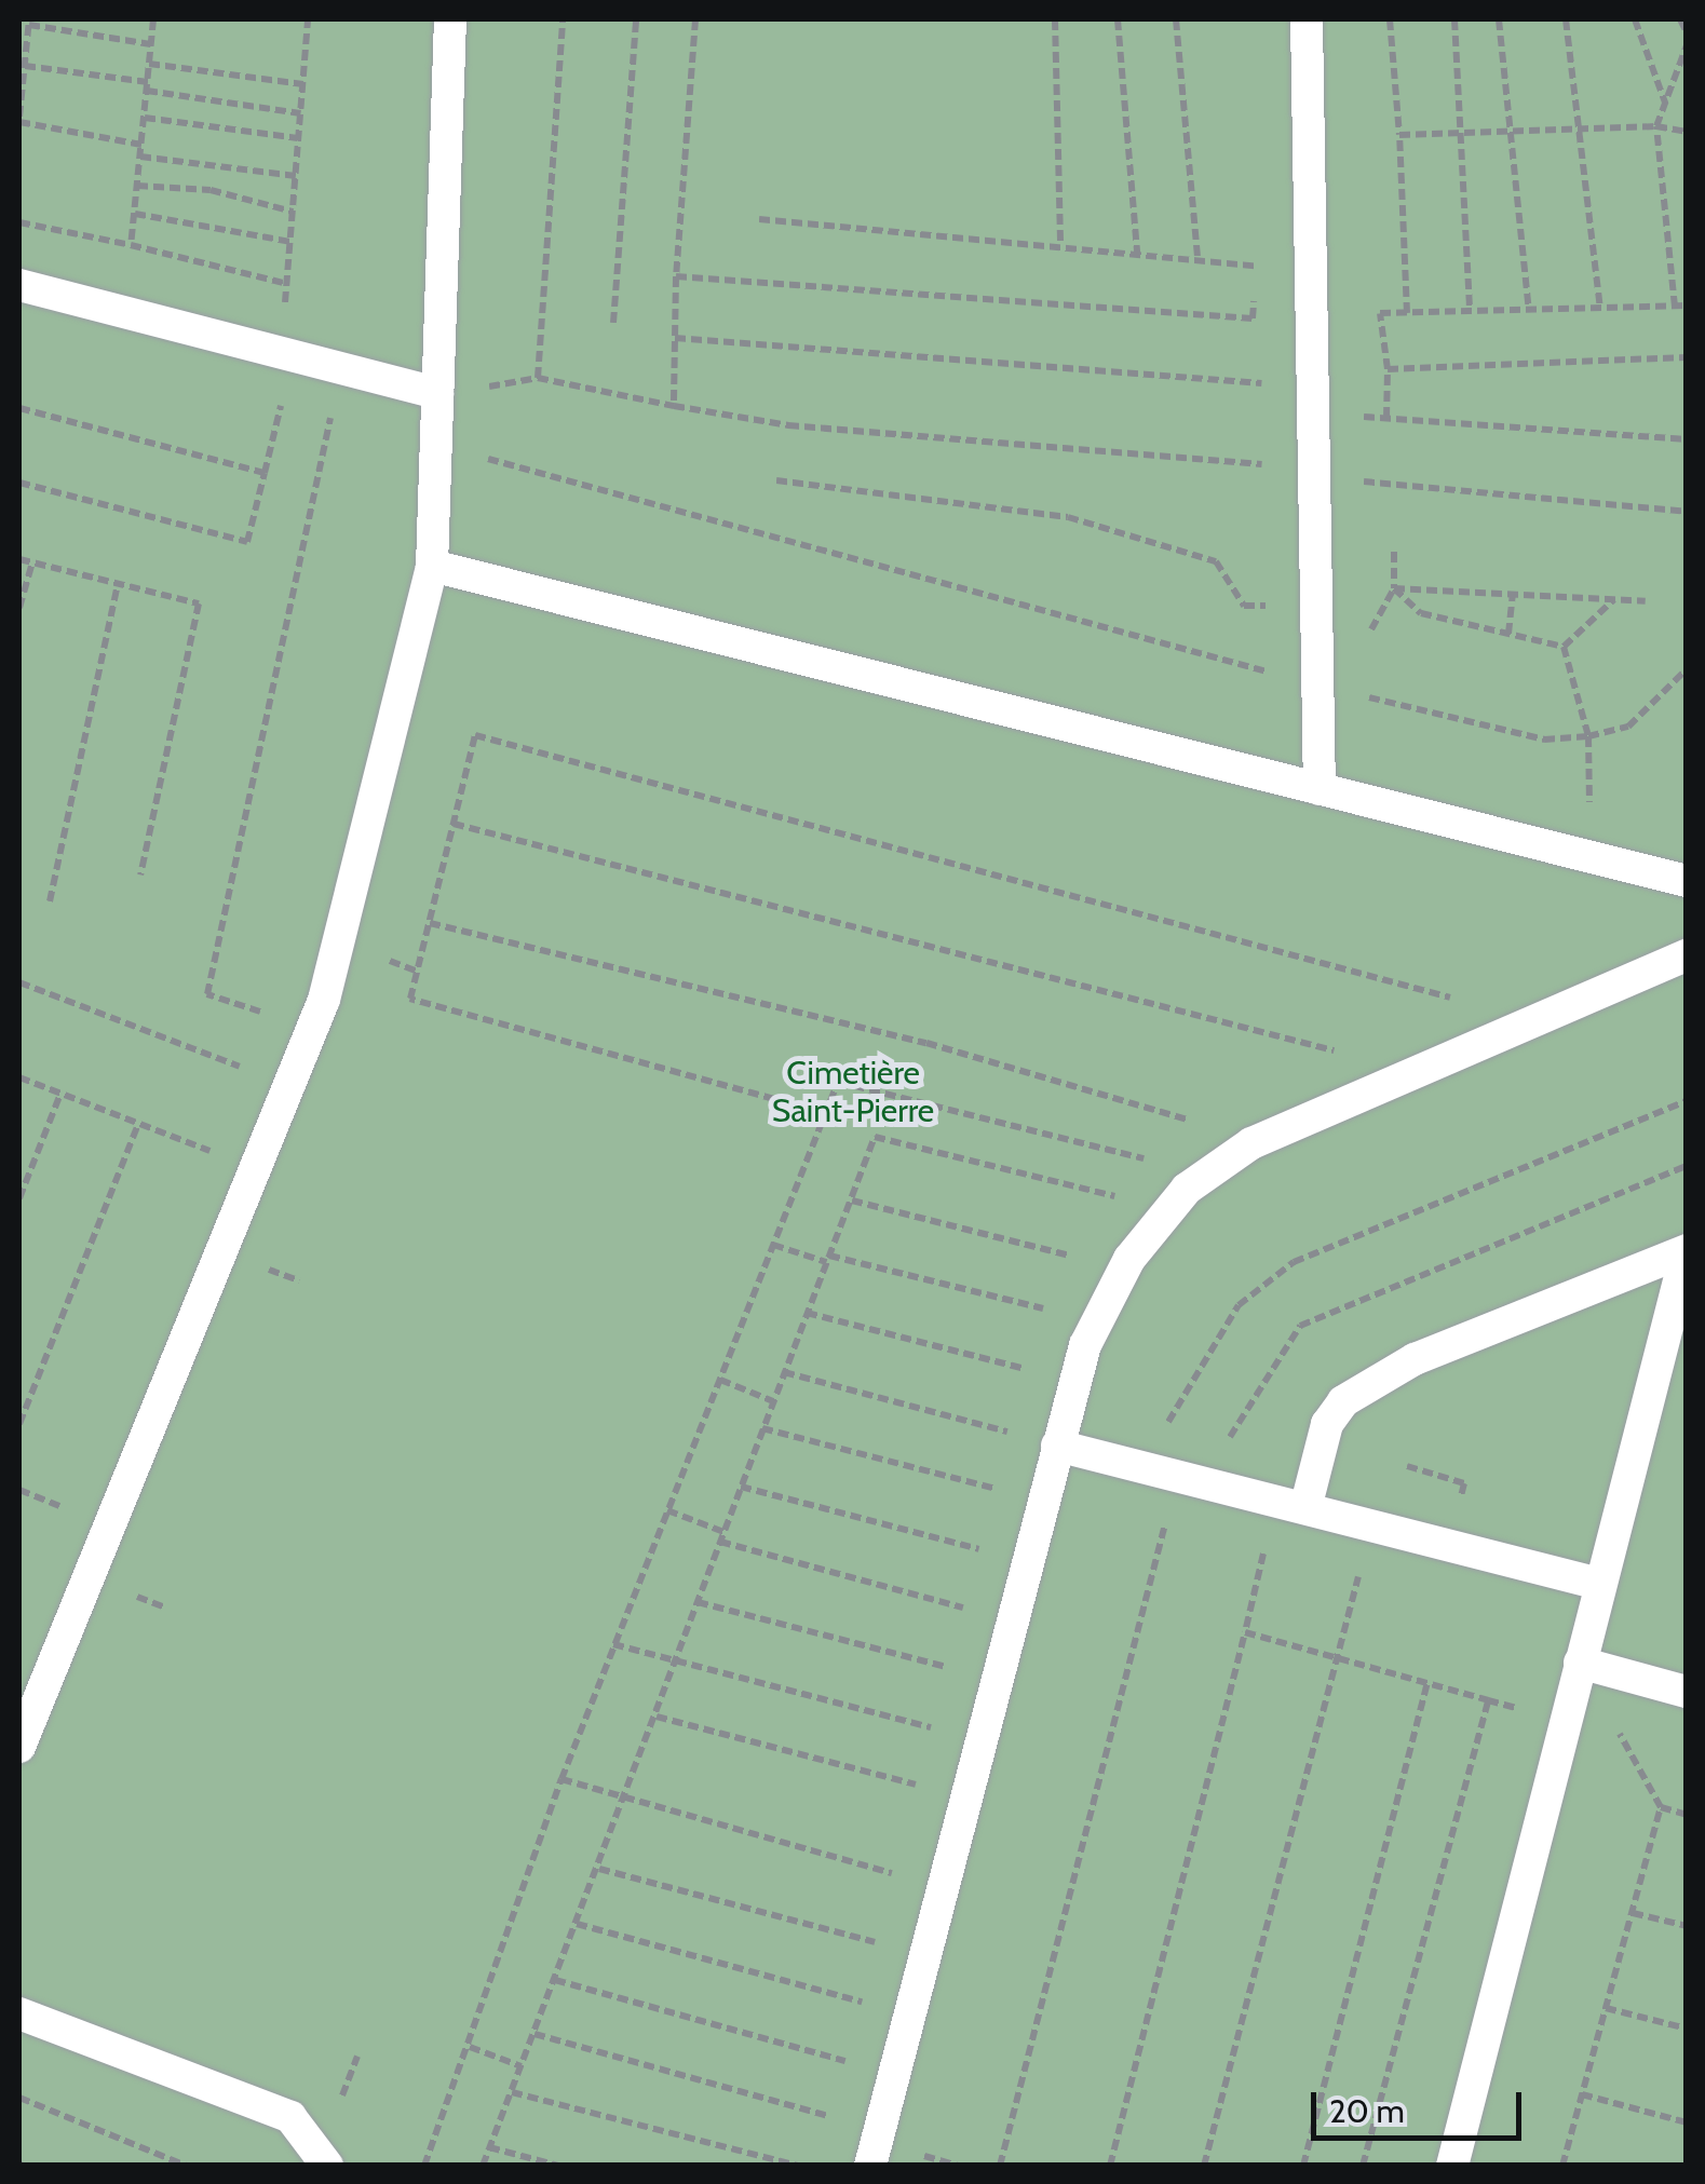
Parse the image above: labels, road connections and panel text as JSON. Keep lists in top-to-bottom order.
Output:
{
  "parks": ["Cimetière Saint-Pierre"],
  "scale_bar": "20 m"
}
